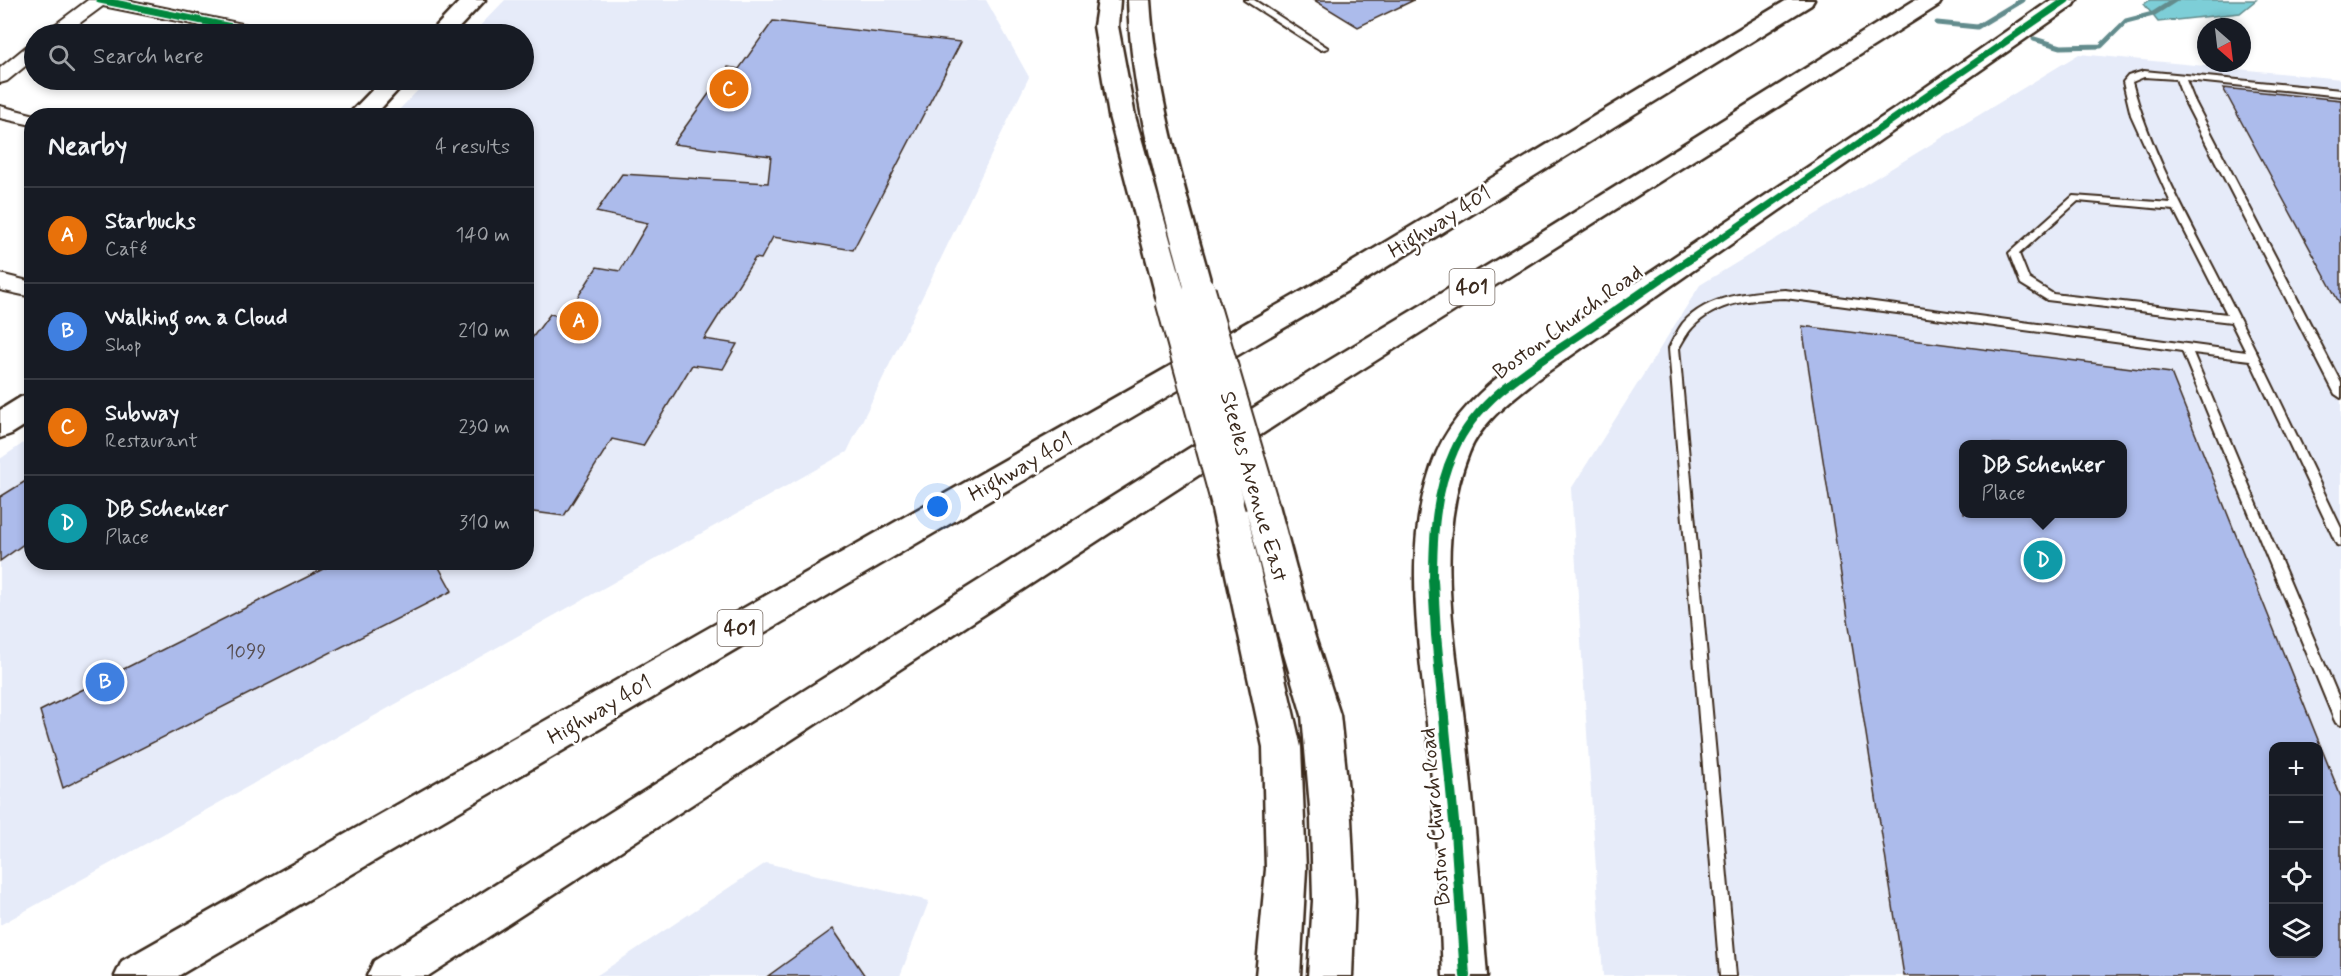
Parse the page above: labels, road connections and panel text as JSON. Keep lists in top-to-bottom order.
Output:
{
  "streets": {
    "main road": [
      "Highway 401",
      "401",
      "Boston Church Road",
      "Steeles Avenue East"
    ]
  },
  "house_numbers": ["1099"],
  "north": "bottom right",
  "page": {
    "search": "Search here",
    "pins": [
      "C",
      "A",
      "D",
      "B"
    ],
    "heading": ["Nearby", "4 results"],
    "list": [
      {
        "mark": "A",
        "name": "Starbucks",
        "note": "Café",
        "value": "140 m"
      },
      {
        "mark": "B",
        "name": "Walking on a Cloud",
        "note": "Shop",
        "value": "210 m"
      },
      {
        "mark": "C",
        "name": "Subway",
        "note": "Restaurant",
        "value": "230 m"
      },
      {
        "mark": "D",
        "name": "DB Schenker",
        "note": "Place",
        "value": "310 m"
      }
    ],
    "popup": ["DB Schenker", "Place"],
    "map_buttons": ["+", "−"]
  }
}
